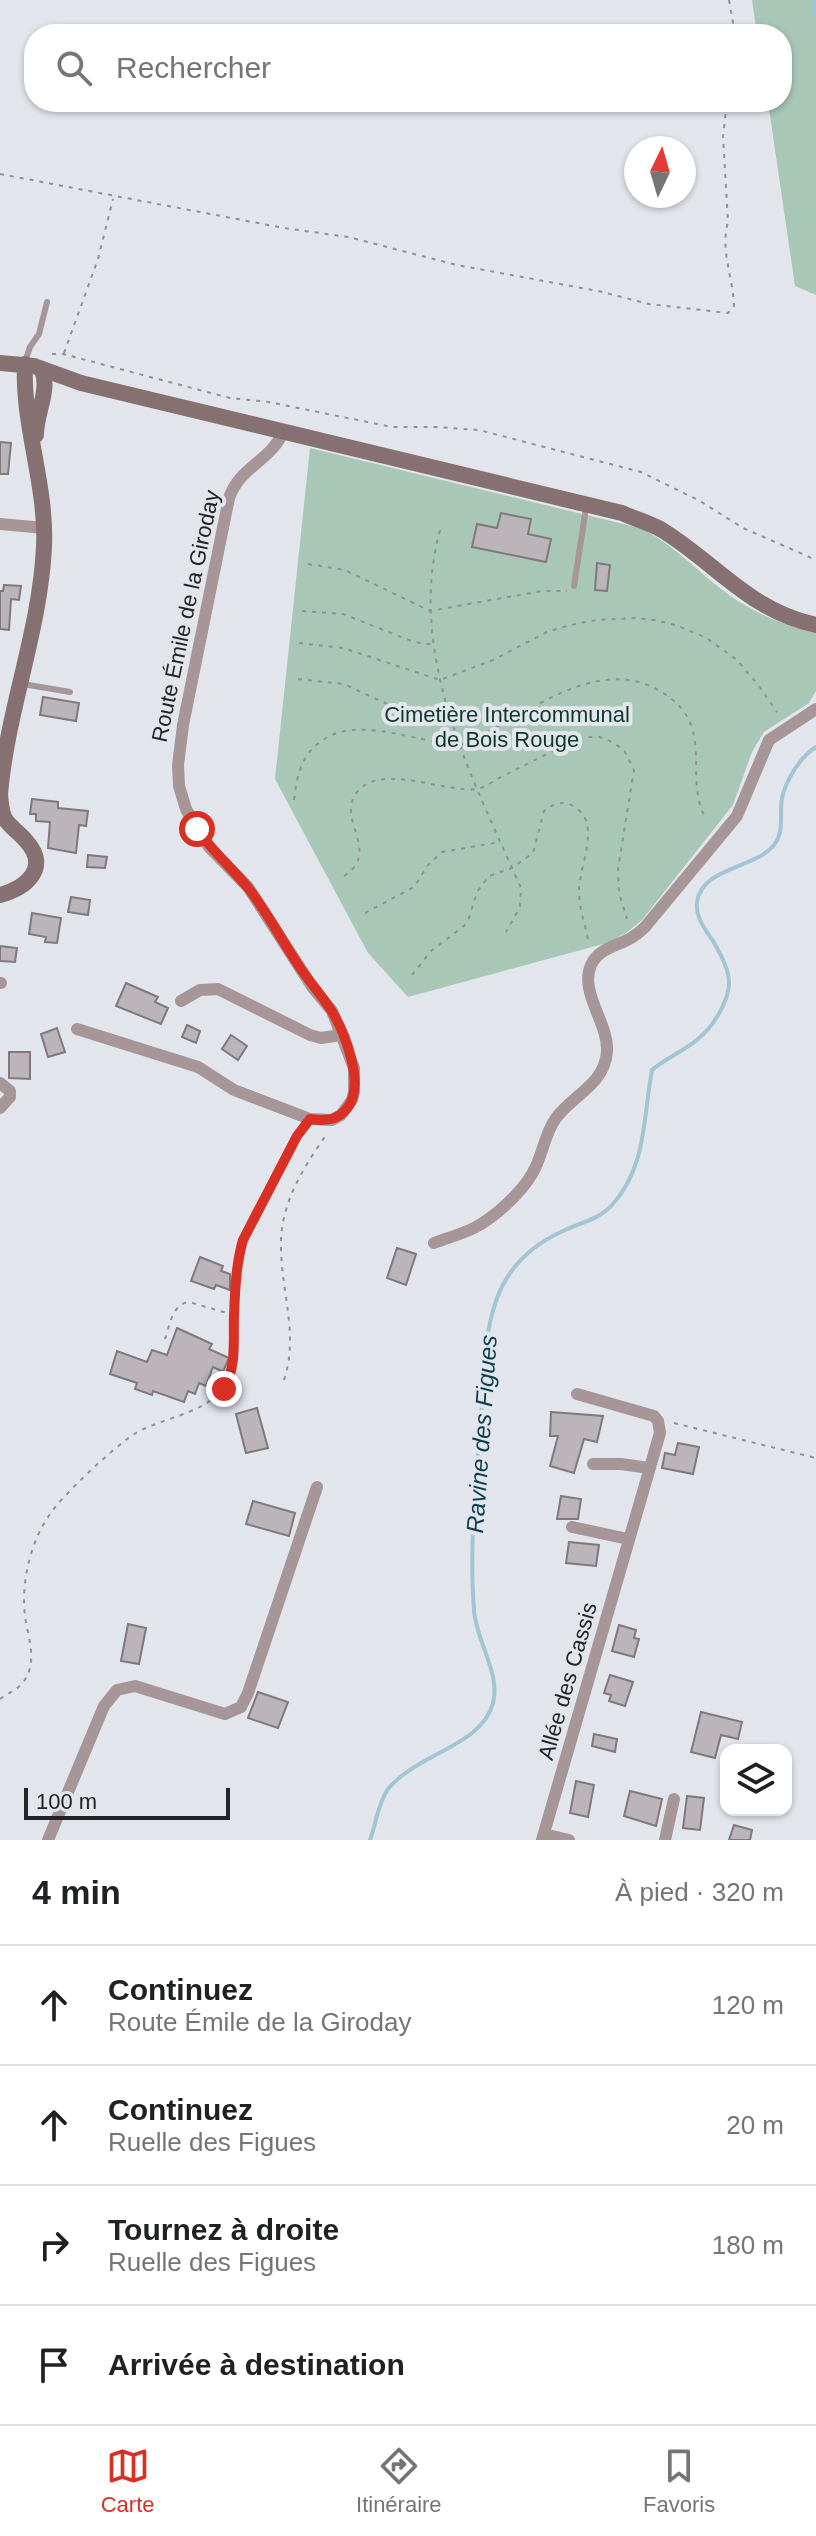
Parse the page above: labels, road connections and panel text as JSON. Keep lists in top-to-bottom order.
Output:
{
  "streets": {
    "street": ["Route Émile de la Giroday", "Allée des Cassis"]
  },
  "water": ["Ravine des Figues"],
  "parks": ["Cimetière Intercommunal de Bois Rouge"],
  "scale_bar": "100 m",
  "north": "top",
  "page": {
    "search": "Rechercher",
    "scale": "100 m",
    "heading": ["4 min", "À pied · 320 m"],
    "list": [
      ["Continuez", "Route Émile de la Giroday", "120 m"],
      ["Continuez", "Ruelle des Figues", "20 m"],
      ["Tournez à droite", "Ruelle des Figues", "180 m"],
      "Arrivée à destination"
    ],
    "nav": ["Carte", "Itinéraire", "Favoris"]
  }
}
